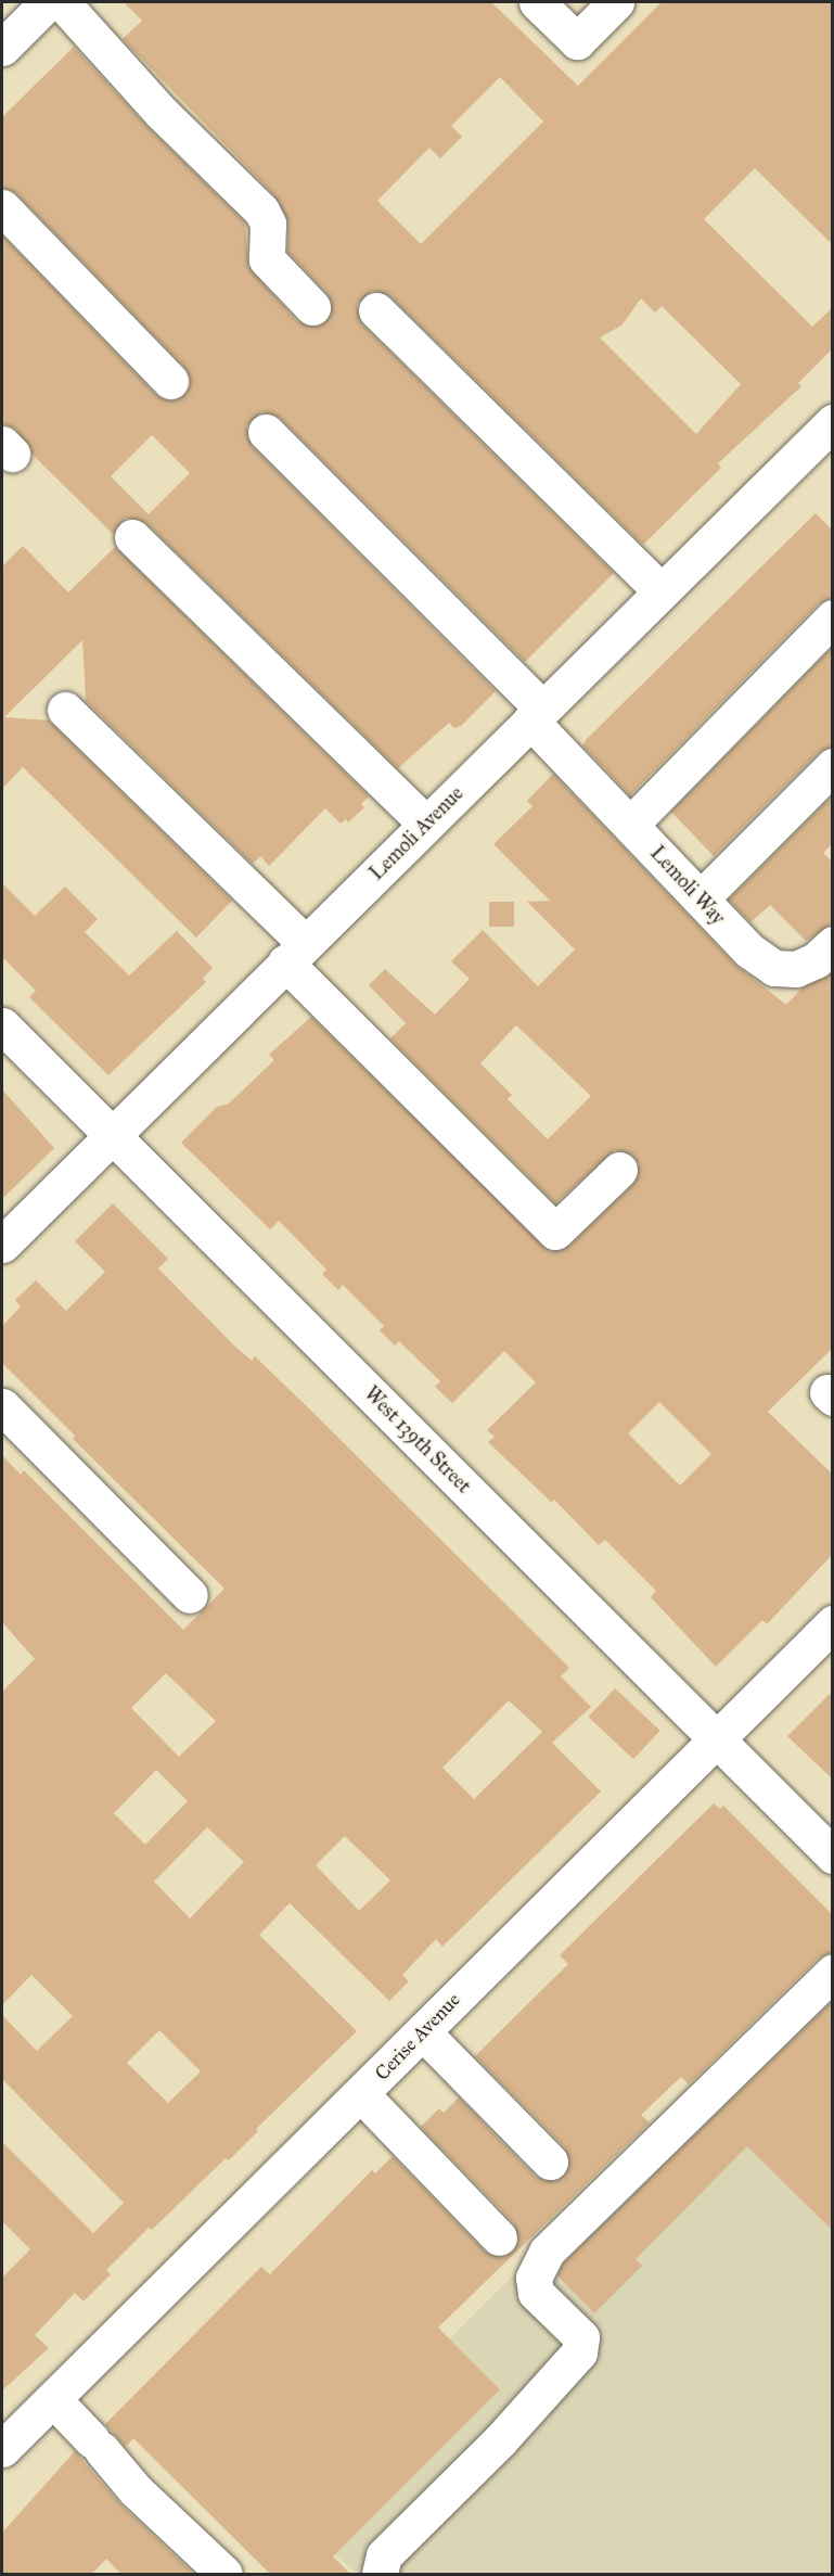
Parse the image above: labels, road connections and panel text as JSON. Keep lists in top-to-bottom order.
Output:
{
  "streets": {
    "street": [
      "Lemoli Avenue",
      "Lemoli Way",
      "West 139th Street",
      "Cerise Avenue"
    ]
  },
  "crossings": [
    ["Lemoli Avenue", "Lemoli Way"],
    ["Lemoli Avenue", "West 139th Street"],
    ["West 139th Street", "Cerise Avenue"]
  ]
}
